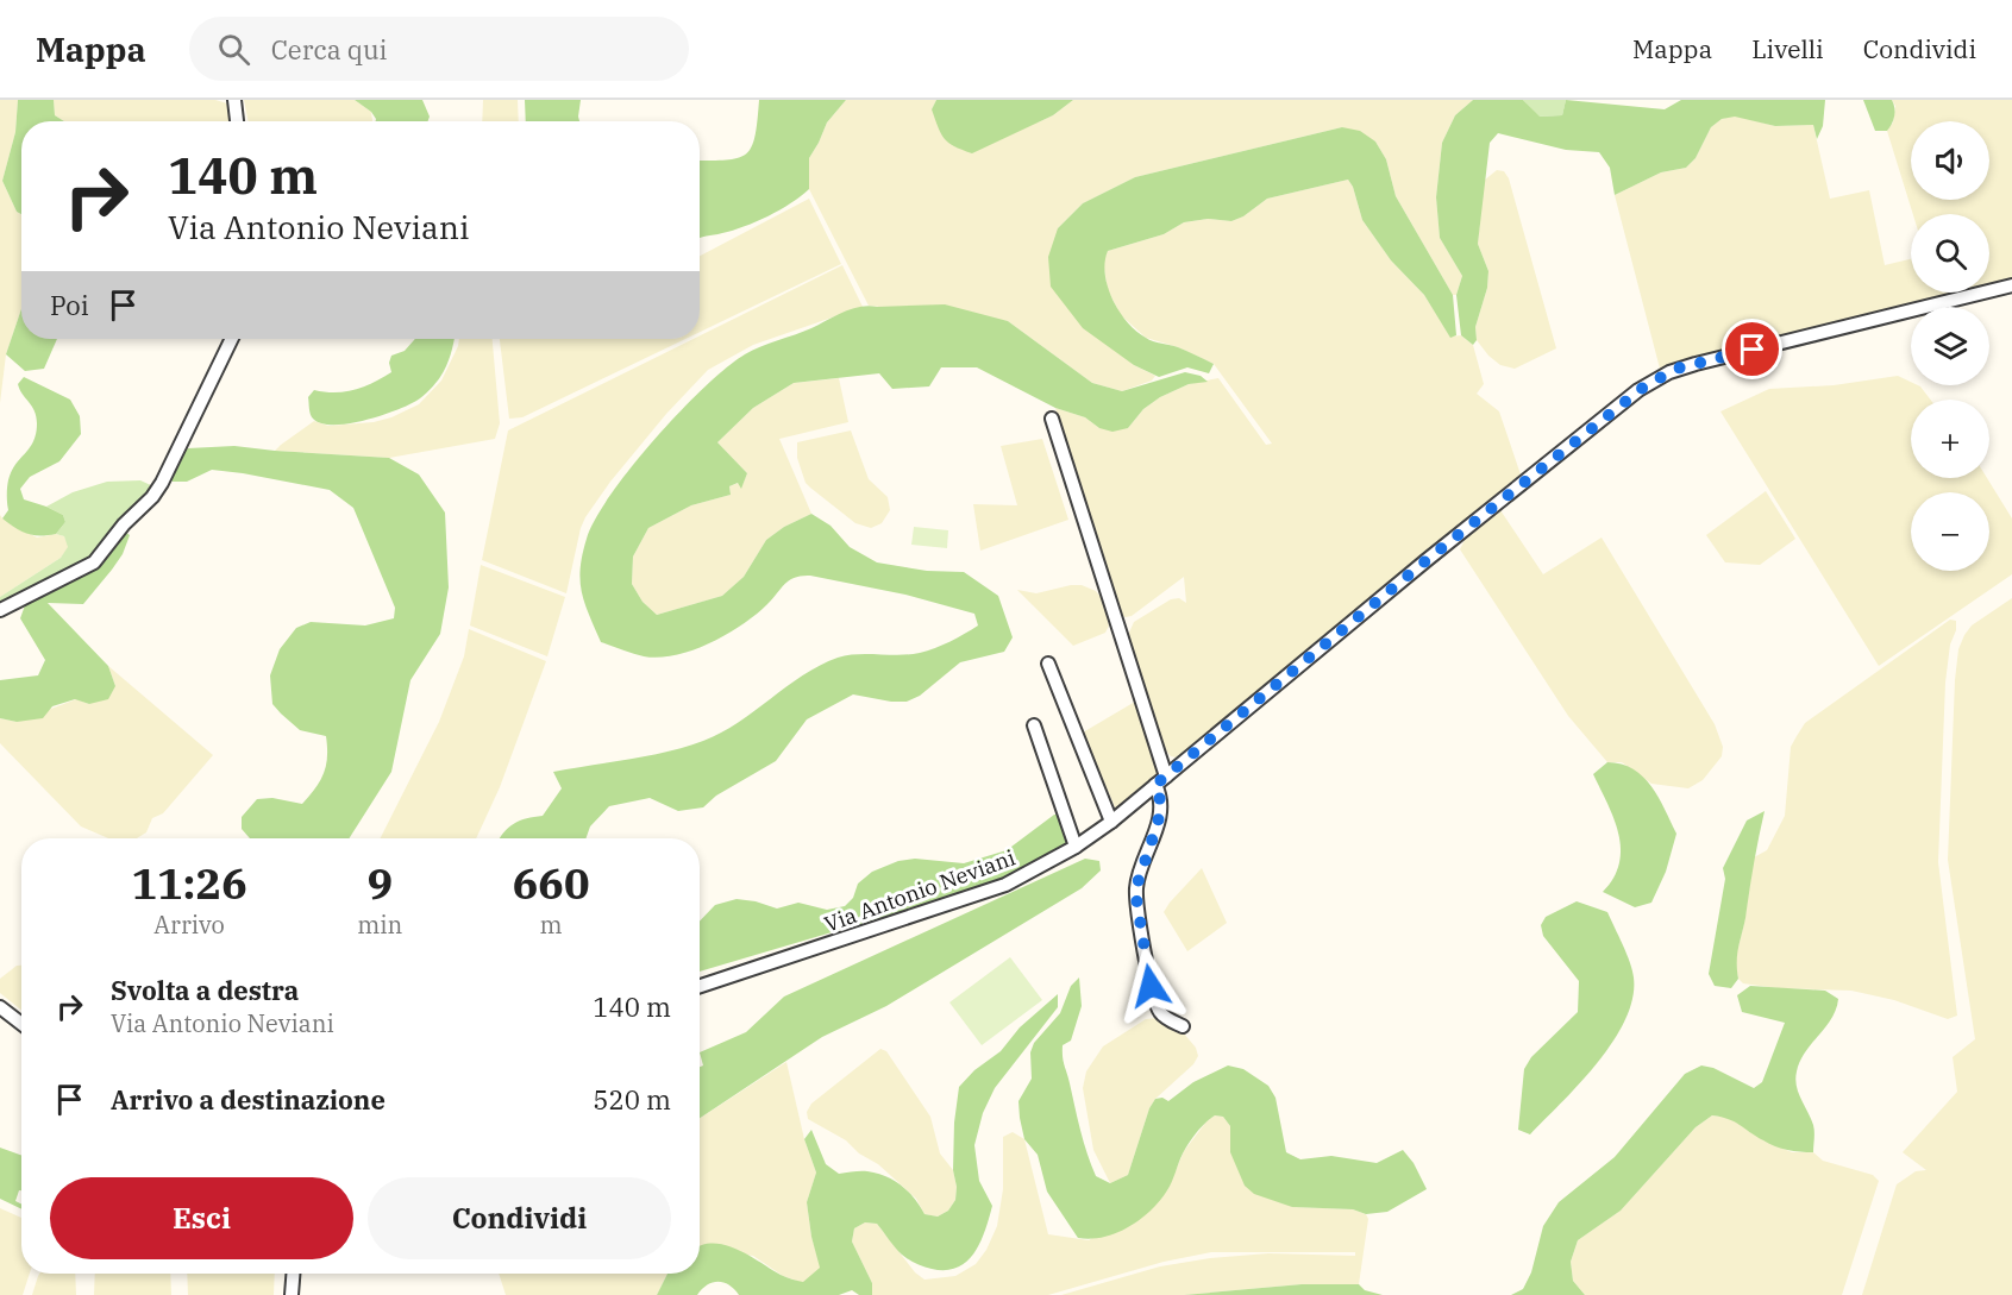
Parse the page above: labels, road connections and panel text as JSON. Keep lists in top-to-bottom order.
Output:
{
  "streets": {
    "street": ["Via Antonio Neviani"]
  },
  "page": {
    "header": "Mappa",
    "search": "Cerca qui",
    "nav": ["Mappa", "Livelli", "Condividi"],
    "map_buttons": ["+", "−"],
    "turn": ["140 m", "Via Antonio Neviani"],
    "then": "Poi",
    "eta": [
      "11:26",
      "Arrivo",
      "9",
      "min",
      "660",
      "m"
    ],
    "list": [
      {
        "name": "Svolta a destra",
        "note": "Via Antonio Neviani",
        "value": "140 m"
      },
      {
        "name": "Arrivo a destinazione",
        "value": "520 m"
      }
    ],
    "buttons": ["Esci", "Condividi"]
  }
}
